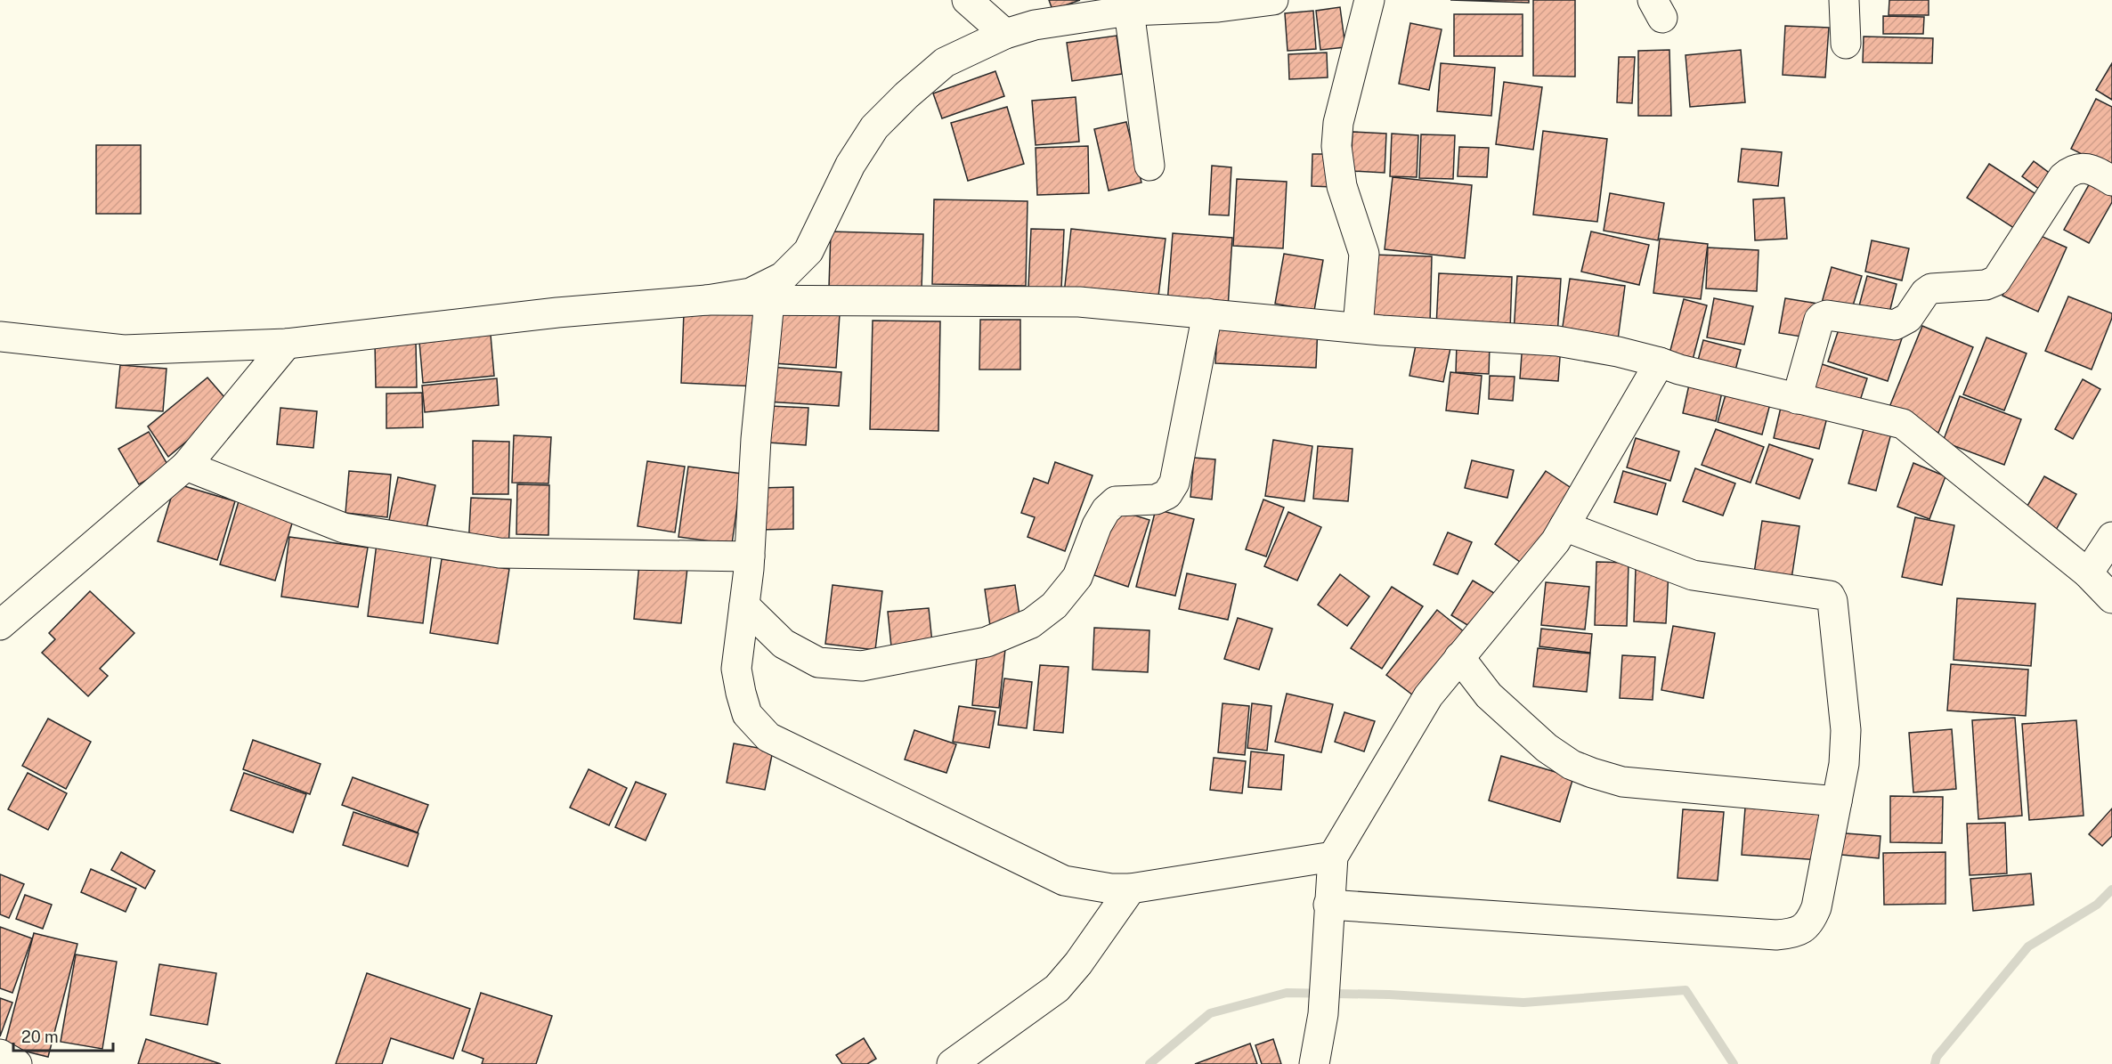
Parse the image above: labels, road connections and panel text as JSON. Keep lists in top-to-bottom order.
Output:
{
  "scale_bar": "20 m"
}
